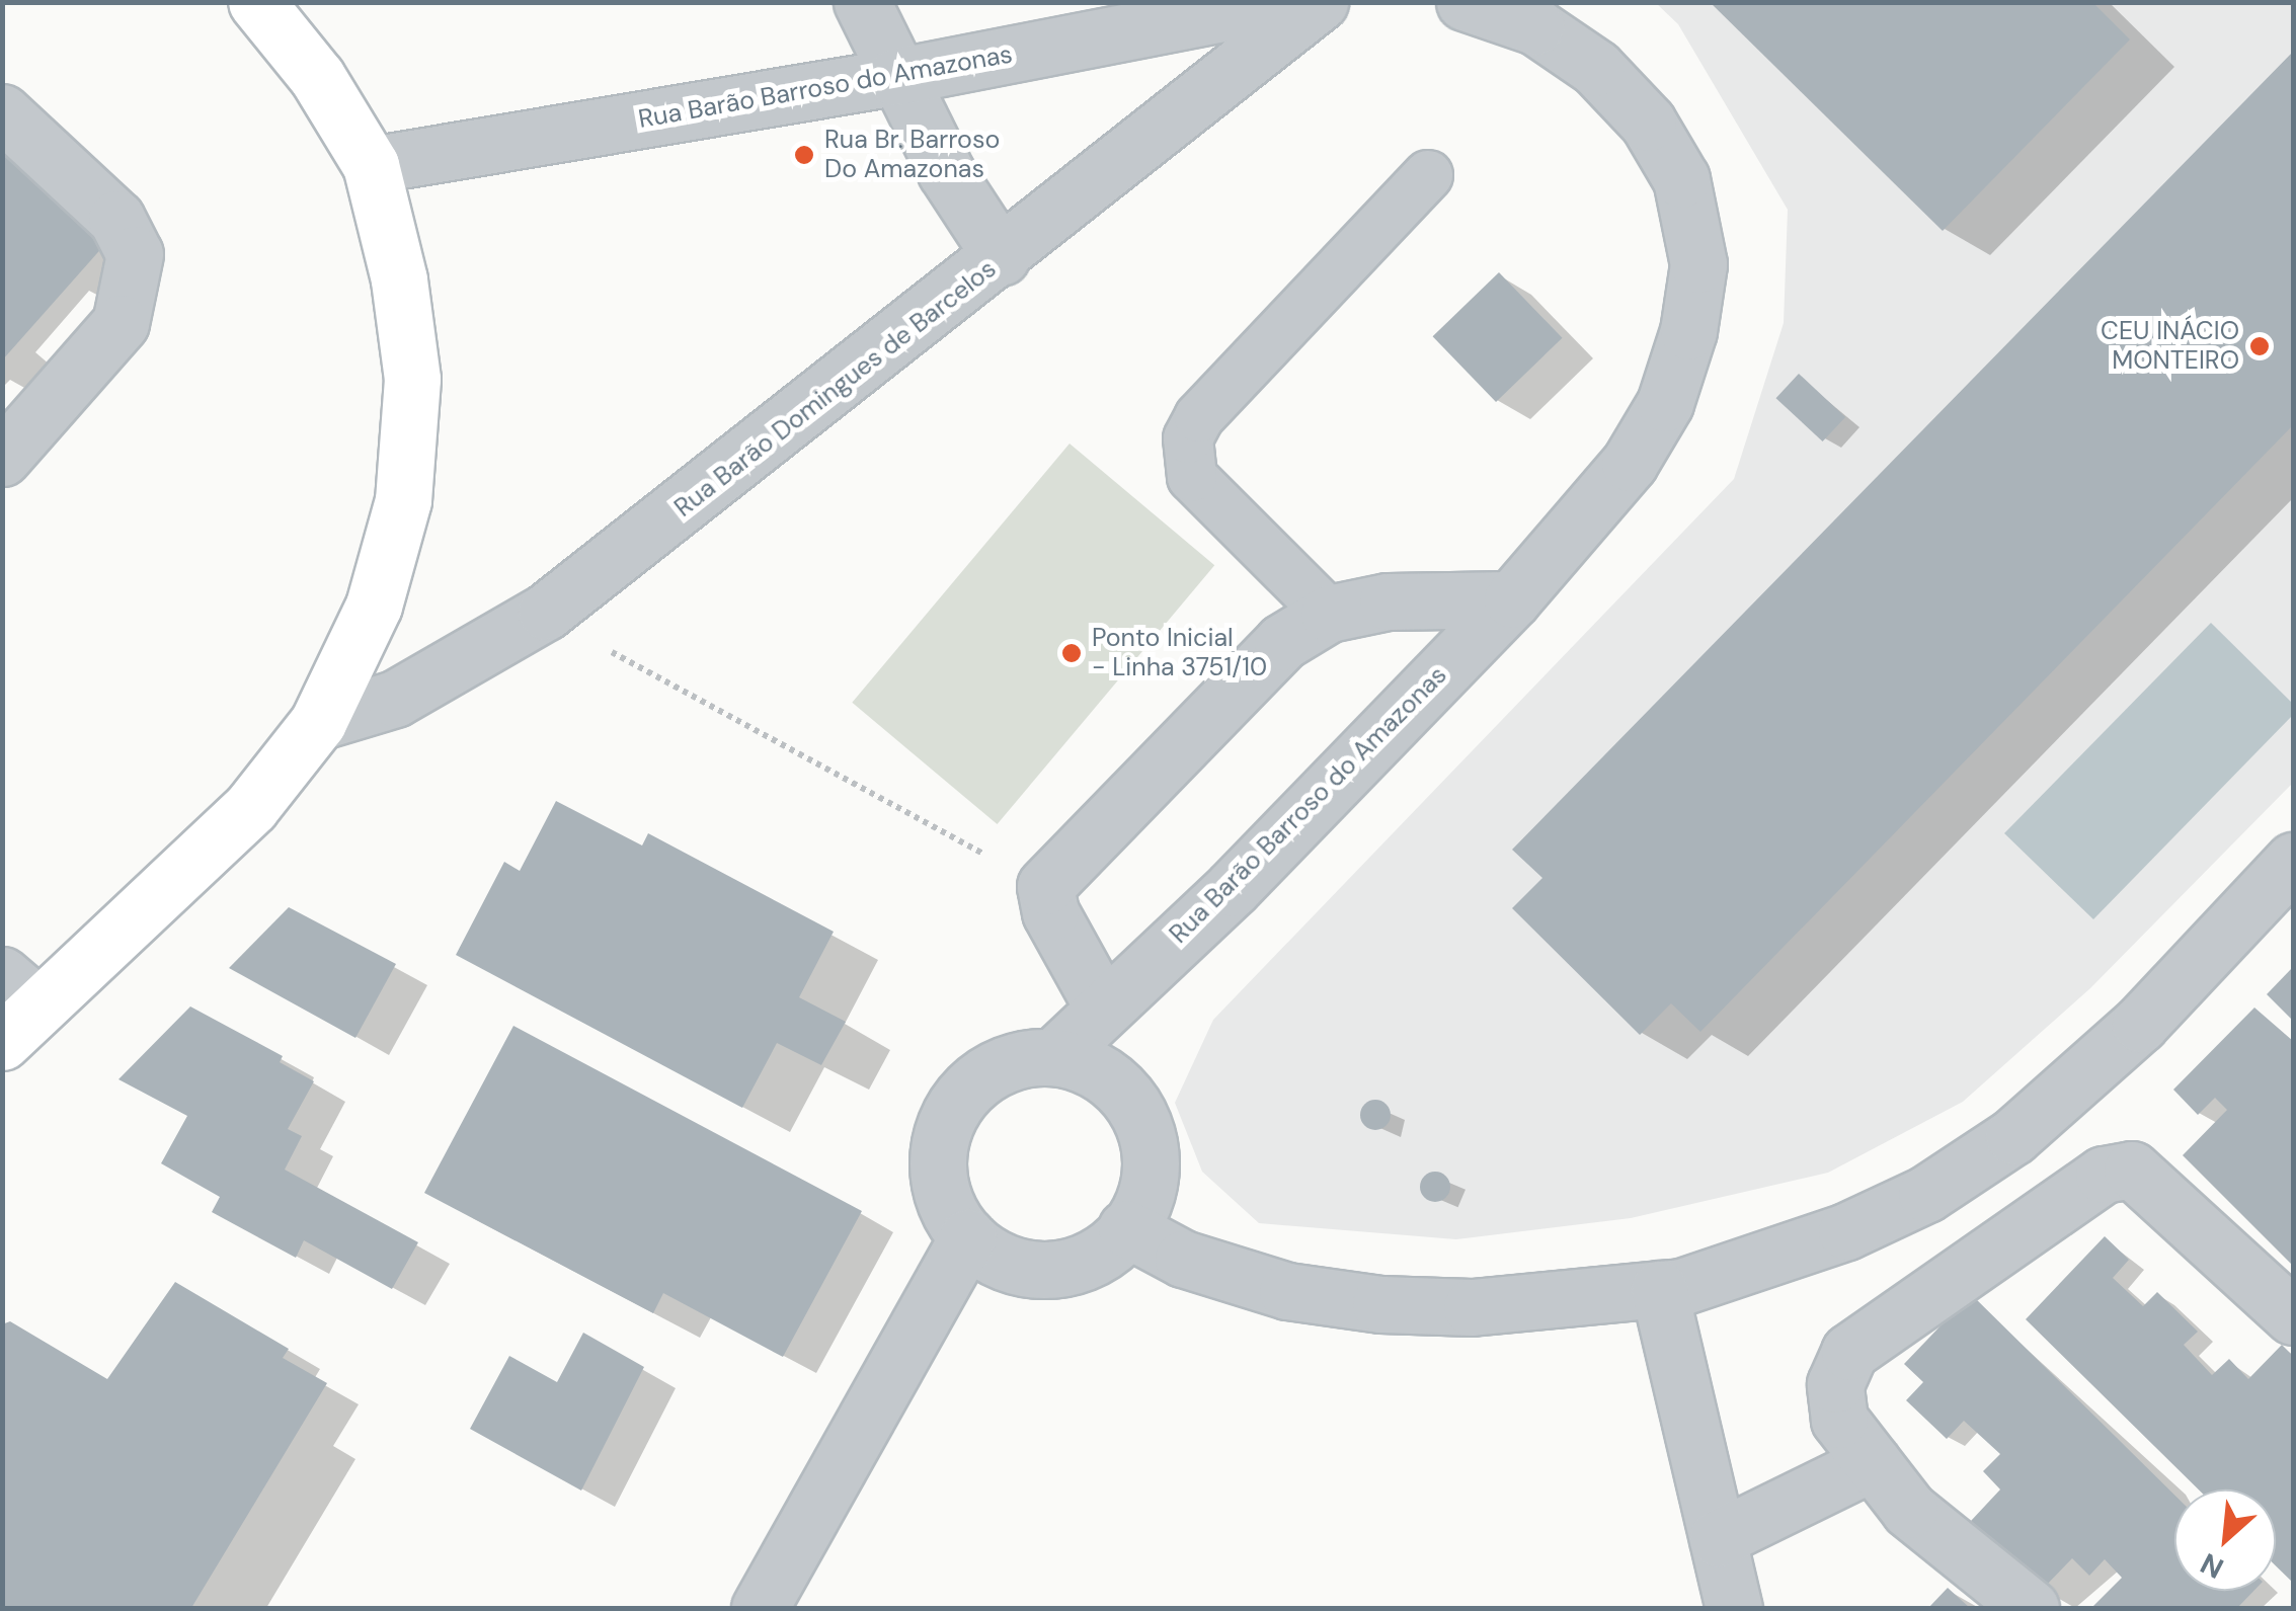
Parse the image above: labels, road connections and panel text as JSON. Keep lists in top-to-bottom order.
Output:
{
  "streets": {
    "street": ["Rua Barão Barroso do Amazonas", "Rua Barão Domingues de Barcelos"]
  },
  "places": ["Rua Br. Barroso Do Amazonas", "CEU INÁCIO MONTEIRO", "Ponto Inicial - Linha 3751/10"],
  "north": "bottom left"
}
